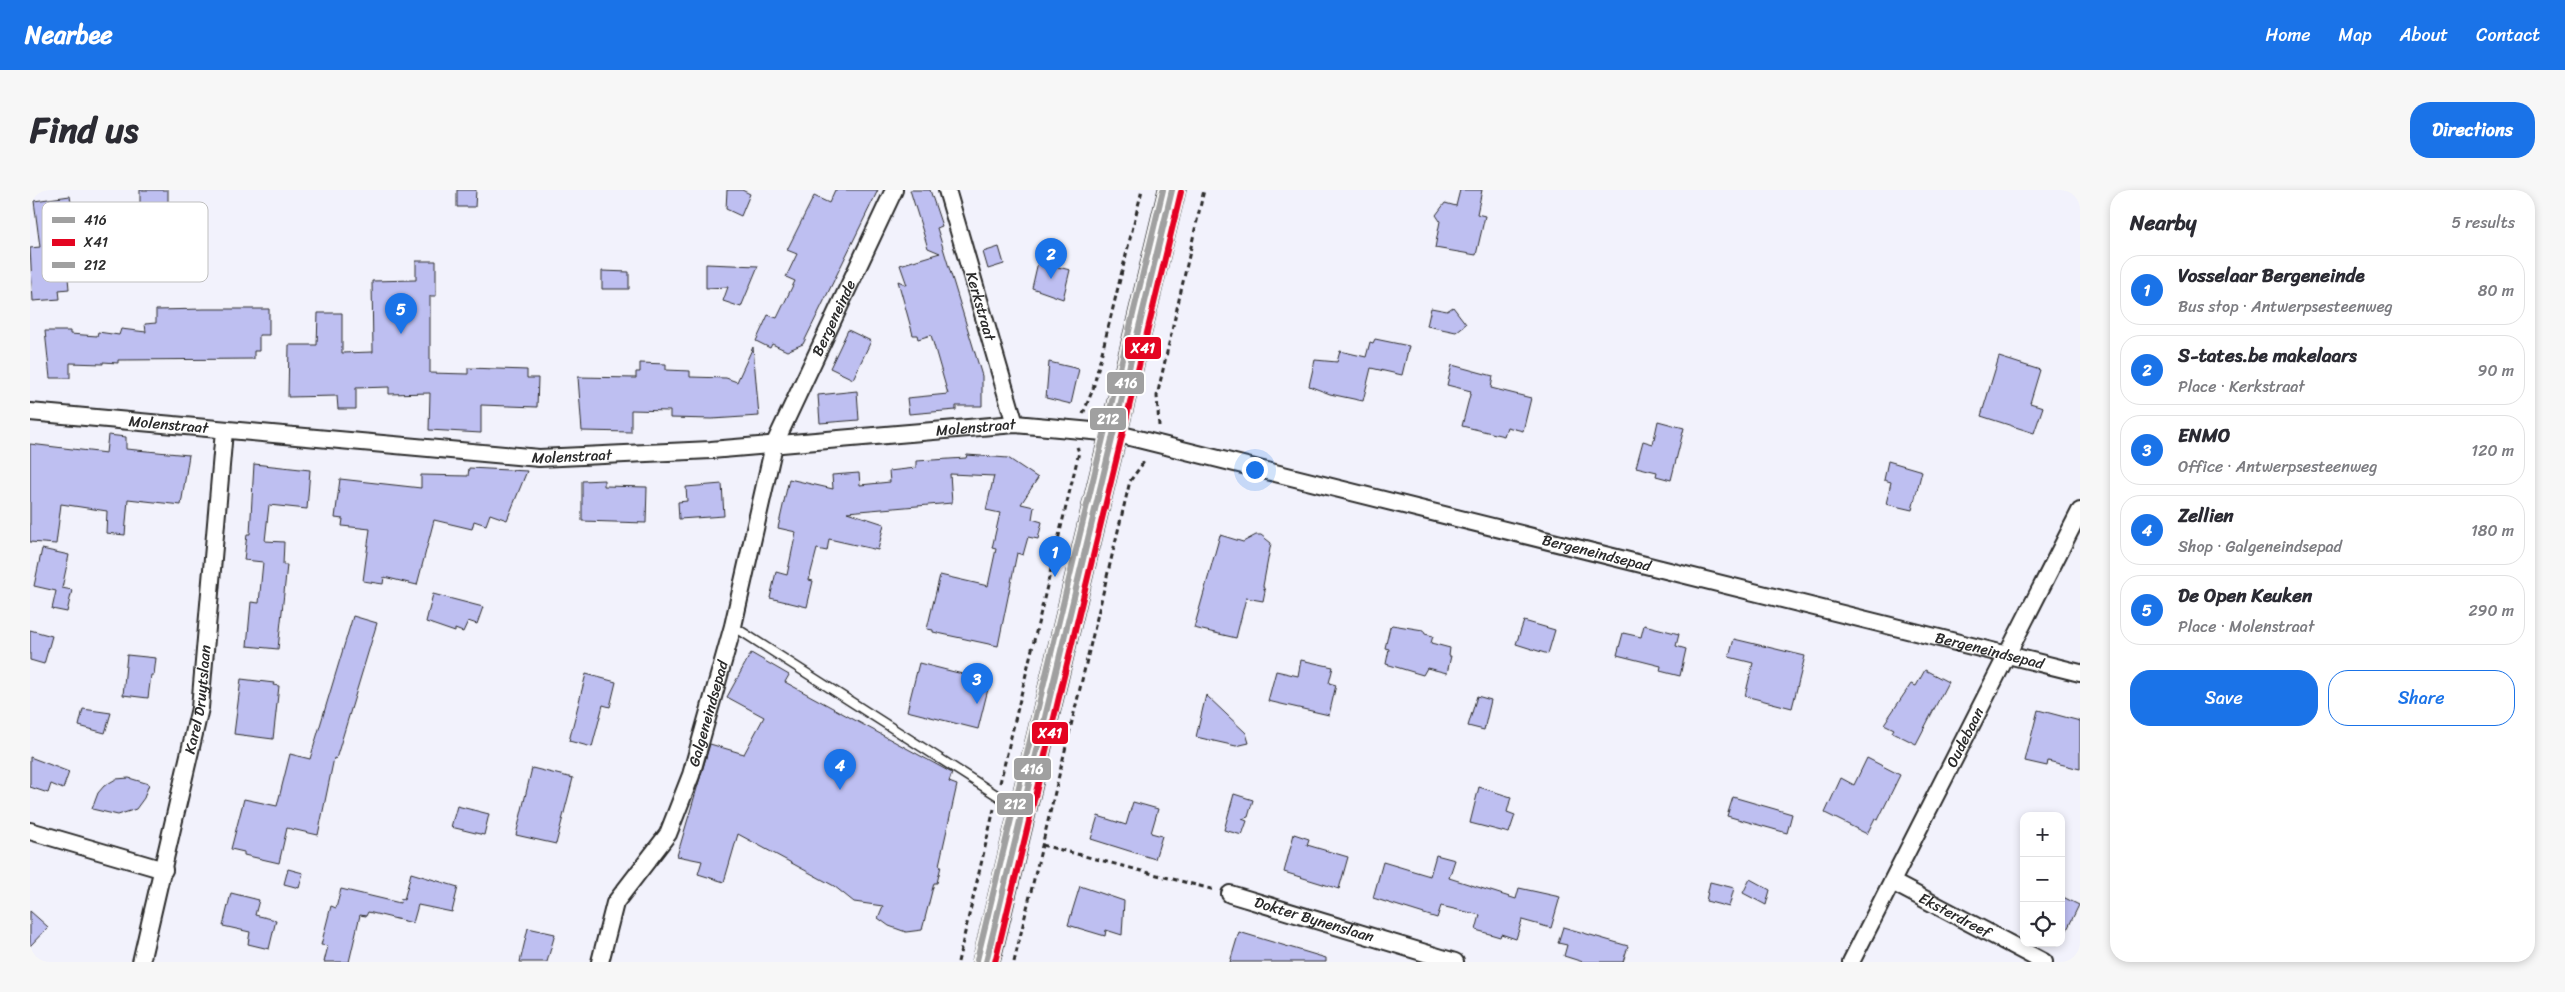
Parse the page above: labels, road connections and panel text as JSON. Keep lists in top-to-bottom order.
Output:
{
  "streets": {
    "street": [
      "Kerkstraat",
      "Bergeneinde",
      "Molenstraat",
      "Bergeneindsepad",
      "Karel Druytslaan",
      "Galgeneindsepad",
      "Oudebaan",
      "Eksterdreef",
      "Dokter Bynenslaan"
    ]
  },
  "crossings": [
    ["Kerkstraat", "Molenstraat"],
    ["Bergeneinde", "Molenstraat"],
    ["Bergeneinde", "Galgeneindsepad"],
    ["Molenstraat", "Bergeneindsepad"],
    ["Molenstraat", "Karel Druytslaan"],
    ["Molenstraat", "Galgeneindsepad"],
    ["Bergeneindsepad", "Oudebaan"],
    ["Oudebaan", "Eksterdreef"]
  ],
  "lines": ["transit line 416", "transit line 212", "transit line X41"],
  "legend": ["416", "X41", "212"],
  "page": {
    "header": "Nearbee",
    "nav": [
      "Home",
      "Map",
      "About",
      "Contact"
    ],
    "title": "Find us",
    "buttons": [
      "Directions",
      ["Save", "Share"]
    ],
    "heading": ["Nearby", "5 results"],
    "pins": [
      "2",
      "5",
      "1",
      "3",
      "4"
    ],
    "list": [
      {
        "mark": "1",
        "name": "Vosselaar Bergeneinde",
        "note": "Bus stop · Antwerpsesteenweg",
        "value": "80 m"
      },
      {
        "mark": "2",
        "name": "S-tates.be makelaars",
        "note": "Place · Kerkstraat",
        "value": "90 m"
      },
      {
        "mark": "3",
        "name": "ENMO",
        "note": "Office · Antwerpsesteenweg",
        "value": "120 m"
      },
      {
        "mark": "4",
        "name": "Zellien",
        "note": "Shop · Galgeneindsepad",
        "value": "180 m"
      },
      {
        "mark": "5",
        "name": "De Open Keuken",
        "note": "Place · Molenstraat",
        "value": "290 m"
      }
    ],
    "map_buttons": ["+", "−"]
  }
}
